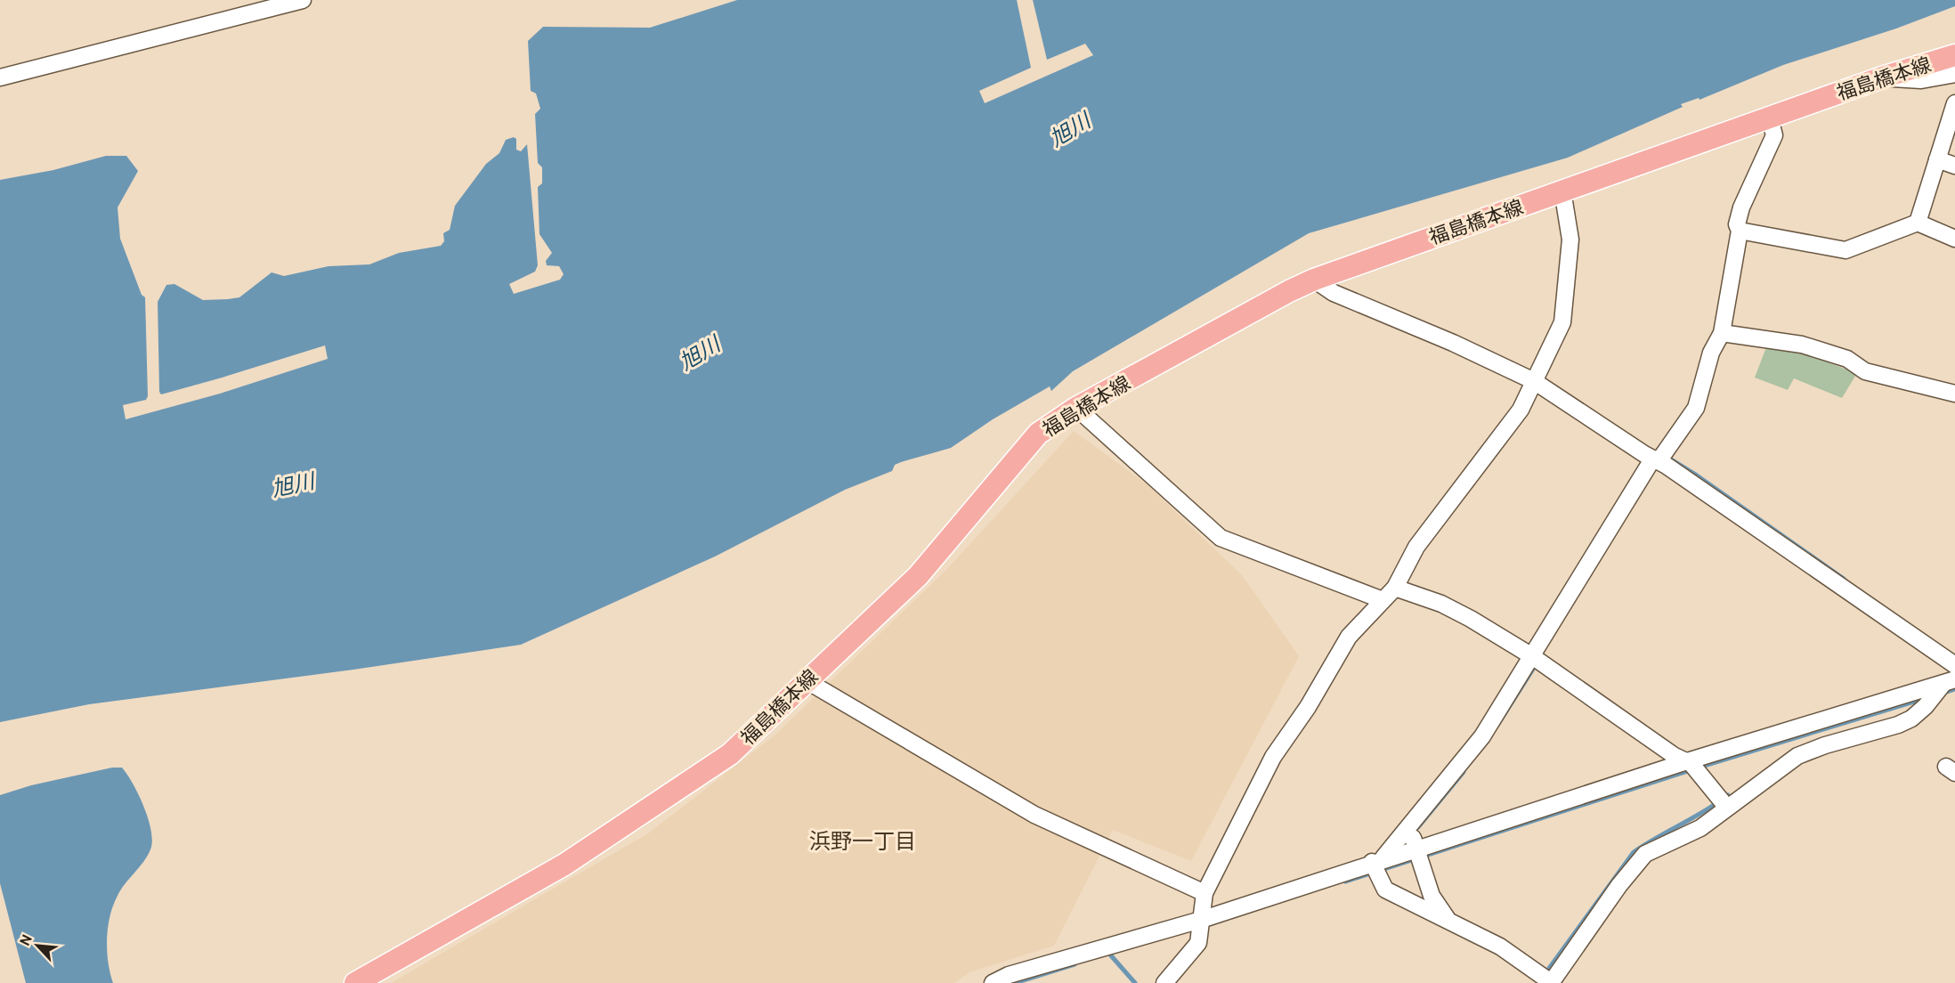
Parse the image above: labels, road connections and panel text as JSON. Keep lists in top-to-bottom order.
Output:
{
  "streets": {
    "main road": ["福島橋本線"]
  },
  "districts": ["浜野一丁目"],
  "water": ["旭川"],
  "north": "top left"
}
